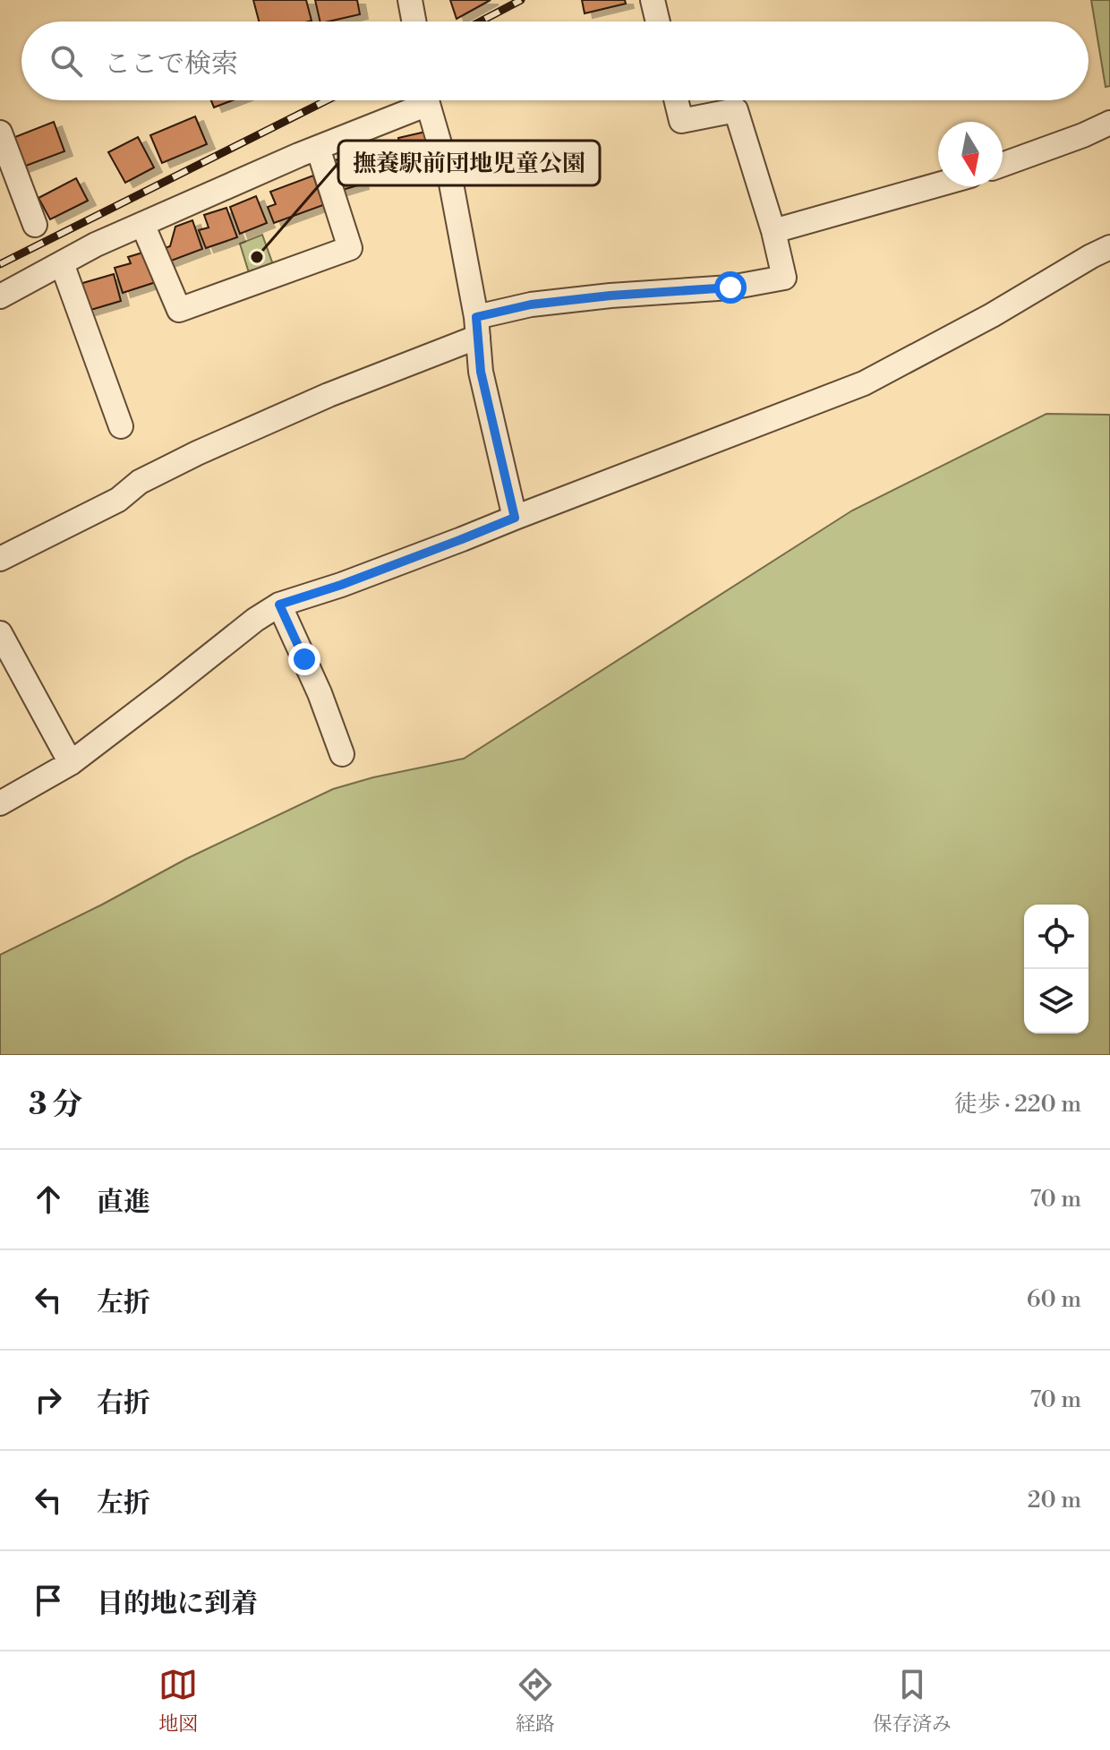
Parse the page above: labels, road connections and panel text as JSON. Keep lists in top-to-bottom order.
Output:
{
  "places": ["撫養駅前団地児童公園"],
  "north": "bottom",
  "page": {
    "search": "ここで検索",
    "heading": ["3 分", "徒歩 · 220 m"],
    "list": [
      ["直進", "70 m"],
      ["左折", "60 m"],
      ["右折", "70 m"],
      ["左折", "20 m"],
      "目的地に到着"
    ],
    "nav": ["地図", "経路", "保存済み"]
  }
}
